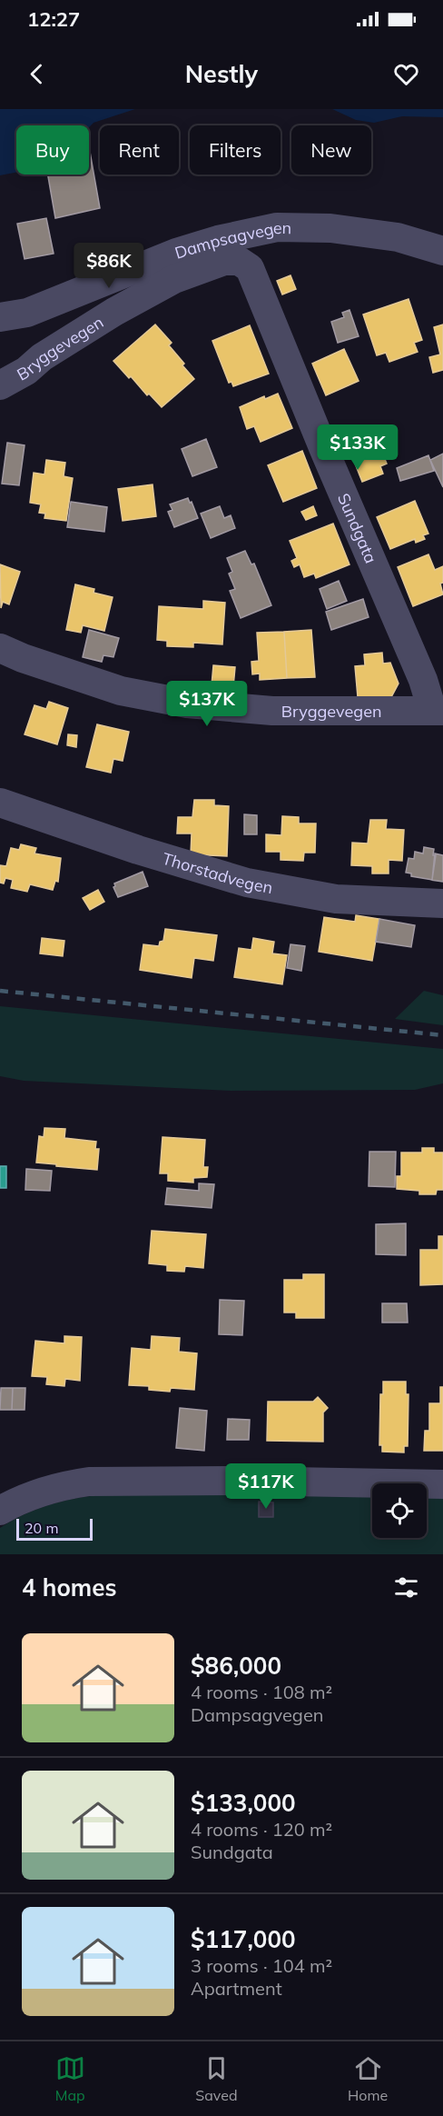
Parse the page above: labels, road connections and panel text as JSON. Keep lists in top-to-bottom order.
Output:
{
  "streets": {
    "street": [
      "Dampsagvegen",
      "Bryggevegen",
      "Sundgata",
      "Thorstadvegen"
    ]
  },
  "crossings": [
    ["Bryggevegen", "Sundgata"]
  ],
  "scale_bar": "20 m",
  "page": {
    "status": "12:27",
    "header": "Nestly",
    "chip": [
      "Buy",
      "Rent",
      "Filters",
      "New"
    ],
    "price": [
      "$86K",
      "$133K",
      "$137K",
      "$117K"
    ],
    "scale": "20 m",
    "heading": "4 homes",
    "list": [
      {
        "name": "$86,000",
        "note": "4 rooms · 108 m² · Dampsagvegen"
      },
      {
        "name": "$133,000",
        "note": "4 rooms · 120 m² · Sundgata"
      },
      {
        "name": "$117,000",
        "note": "3 rooms · 104 m² · Apartment"
      }
    ],
    "tabs": ["Map", "Saved", "Home"]
  }
}
